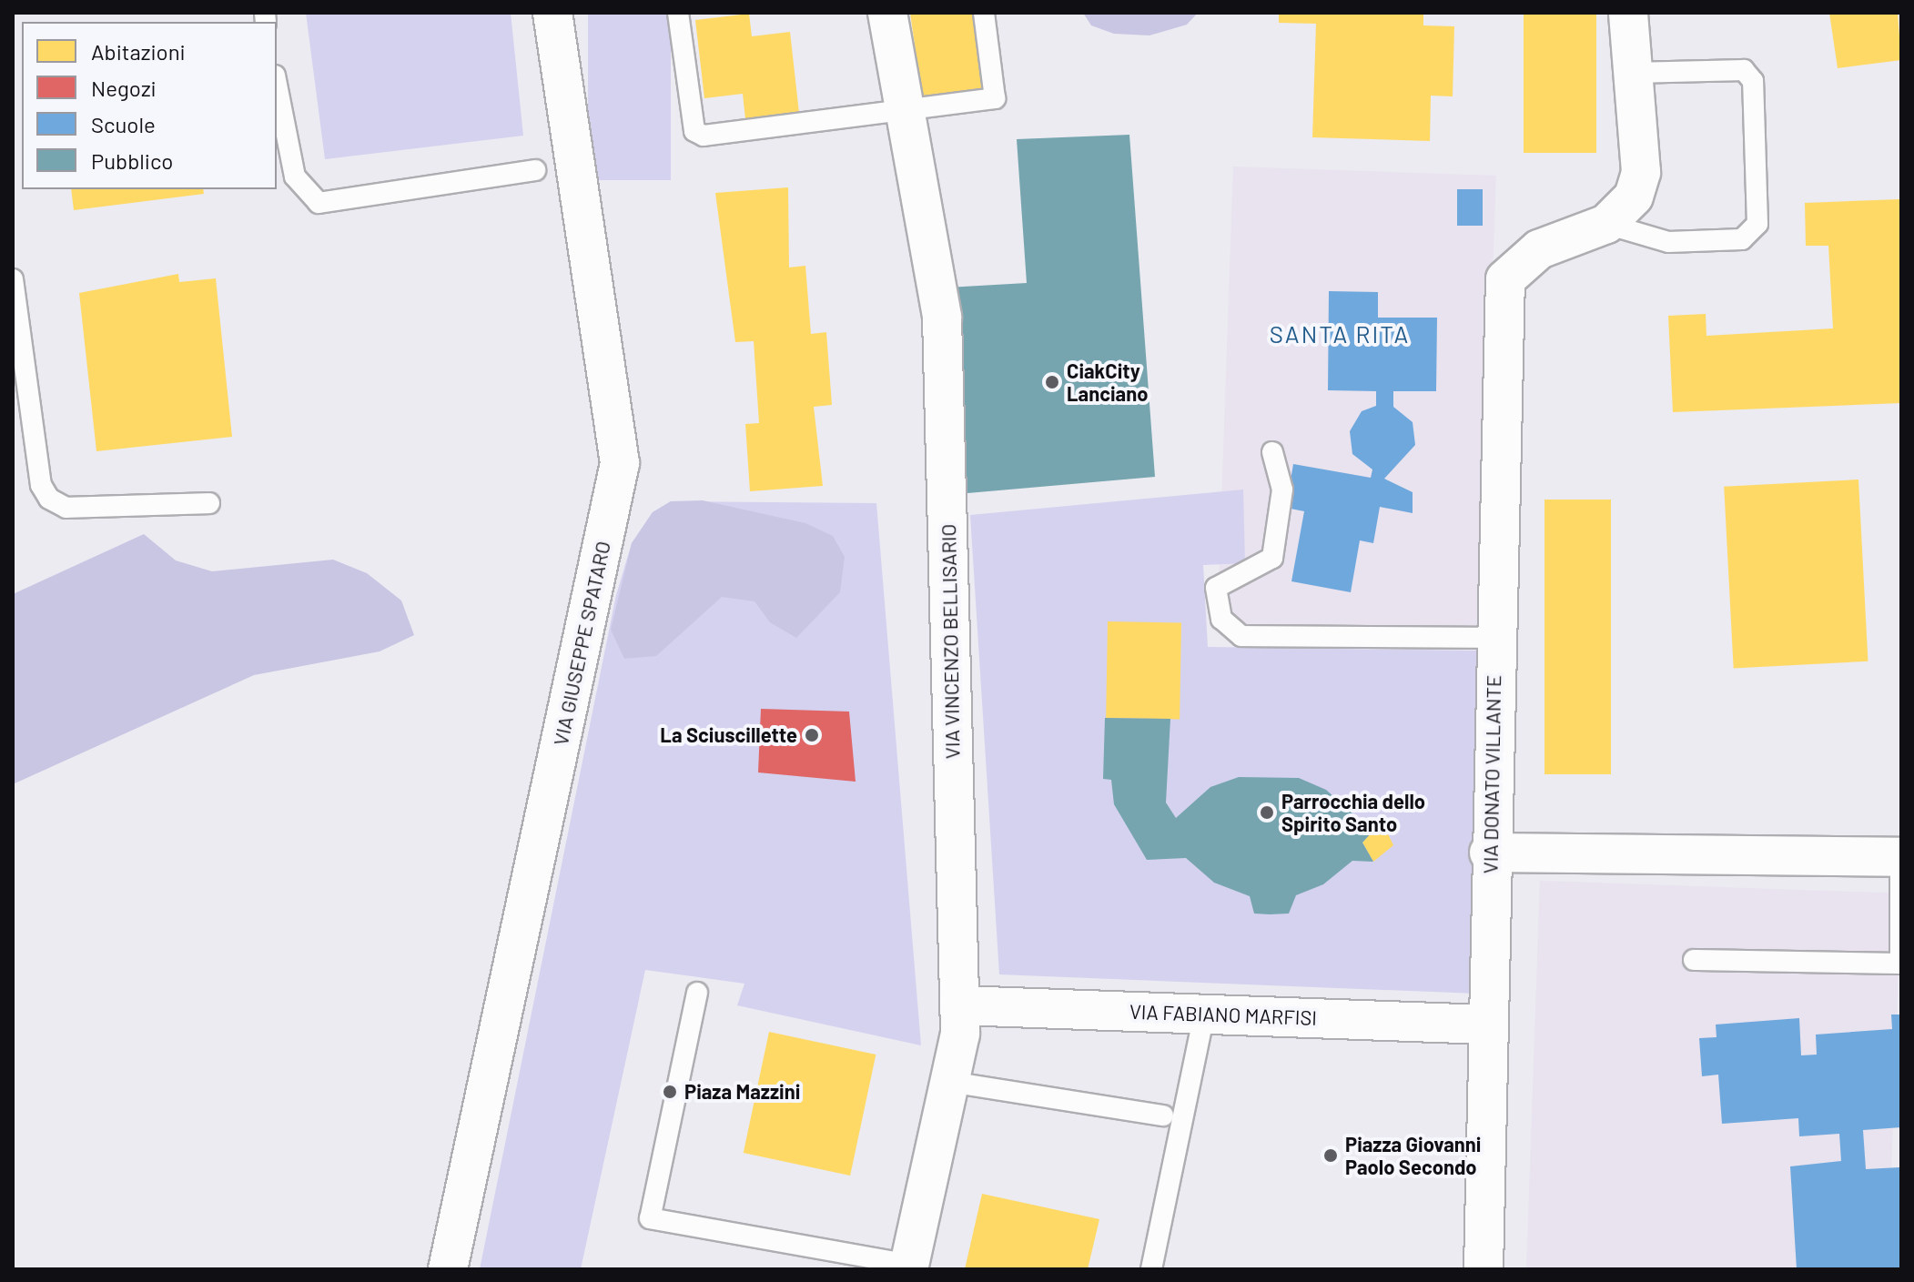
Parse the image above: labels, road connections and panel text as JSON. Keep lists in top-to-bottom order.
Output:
{
  "streets": {
    "street": [
      "VIA VINCENZO BELLISARIO",
      "VIA GIUSEPPE SPATARO",
      "VIA DONATO VILLANTE",
      "VIA FABIANO MARFISI"
    ]
  },
  "crossings": [
    ["VIA VINCENZO BELLISARIO", "VIA FABIANO MARFISI"],
    ["VIA DONATO VILLANTE", "VIA FABIANO MARFISI"]
  ],
  "districts": ["SANTA RITA"],
  "places": [
    "CiakCity Lanciano",
    "La Sciuscillette",
    "Parrocchia dello Spirito Santo",
    "Piaza Mazzini",
    "Piazza Giovanni Paolo Secondo"
  ],
  "legend": [
    "Abitazioni",
    "Negozi",
    "Scuole",
    "Pubblico"
  ]
}
